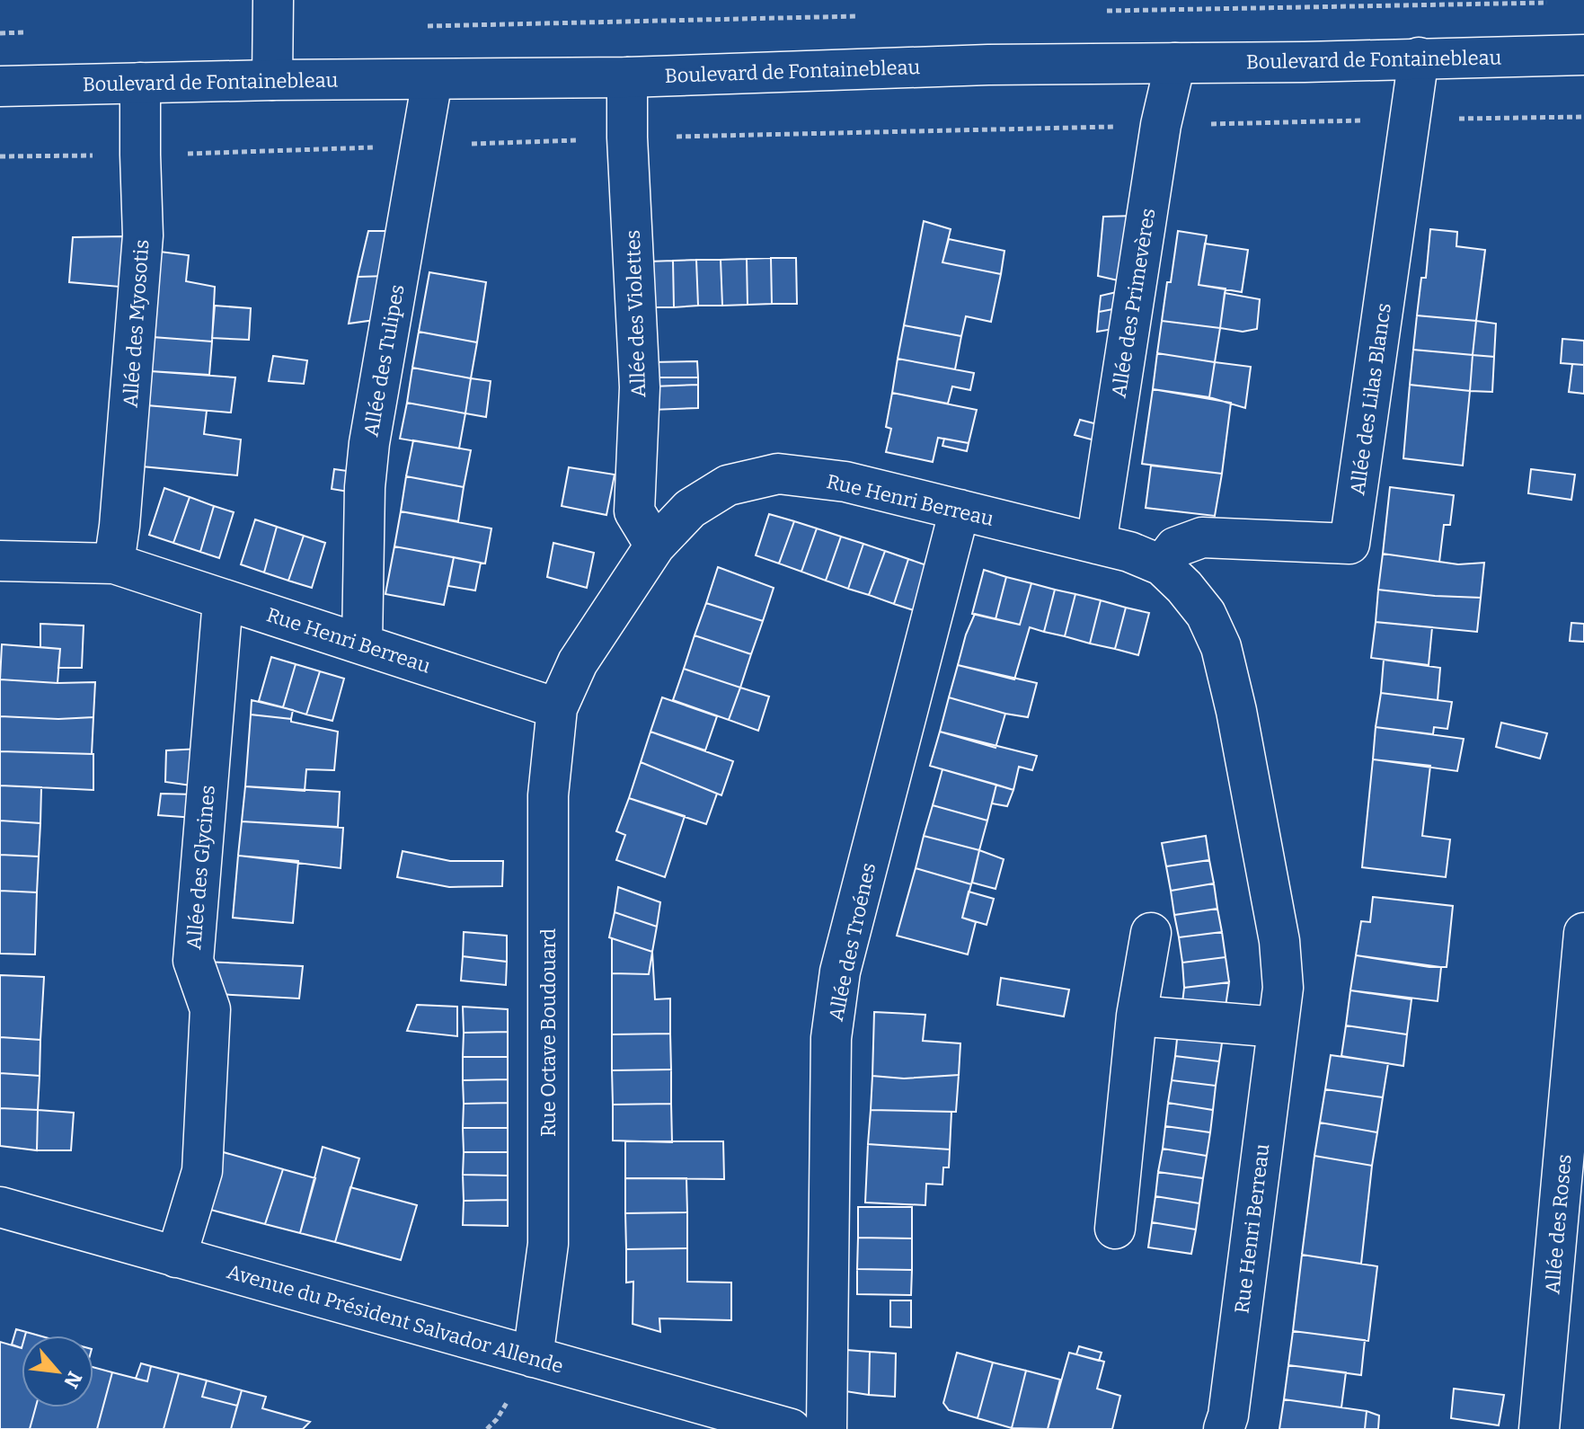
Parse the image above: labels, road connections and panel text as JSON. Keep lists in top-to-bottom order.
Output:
{
  "streets": {
    "street": [
      "Boulevard de Fontainebleau",
      "Allée des Primevères",
      "Allée des Violettes",
      "Allée des Myosotis",
      "Allée des Tulipes",
      "Allée des Lilas Blancs",
      "Rue Henri Berreau",
      "Allée des Glycines",
      "Allée des Troénes",
      "Rue Octave Boudouard",
      "Allée des Roses",
      "Avenue du Président Salvador Allende"
    ]
  },
  "crossings": [
    ["Boulevard de Fontainebleau", "Allée des Primevères"],
    ["Boulevard de Fontainebleau", "Allée des Violettes"],
    ["Boulevard de Fontainebleau", "Allée des Myosotis"],
    ["Boulevard de Fontainebleau", "Allée des Tulipes"],
    ["Boulevard de Fontainebleau", "Allée des Lilas Blancs"],
    ["Allée des Primevères", "Rue Henri Berreau"],
    ["Allée des Violettes", "Rue Henri Berreau"],
    ["Allée des Myosotis", "Rue Henri Berreau"],
    ["Allée des Tulipes", "Rue Henri Berreau"],
    ["Allée des Lilas Blancs", "Rue Henri Berreau"],
    ["Rue Henri Berreau", "Allée des Glycines"],
    ["Rue Henri Berreau", "Allée des Troénes"],
    ["Rue Henri Berreau", "Rue Octave Boudouard"],
    ["Allée des Glycines", "Avenue du Président Salvador Allende"],
    ["Rue Octave Boudouard", "Avenue du Président Salvador Allende"]
  ],
  "north": "bottom right"
}
